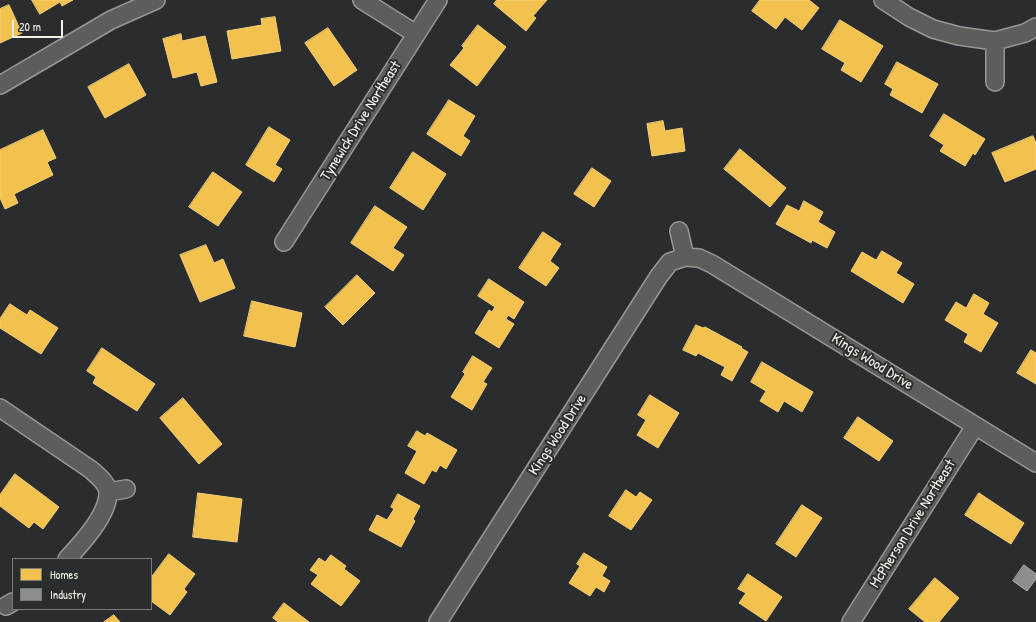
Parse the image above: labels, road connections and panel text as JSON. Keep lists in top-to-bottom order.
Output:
{
  "streets": {
    "street": ["Tynewick Drive Northeast", "Kings Wood Drive", "McPherson Drive Northeast"]
  },
  "crossings": [
    ["Kings Wood Drive", "McPherson Drive Northeast"]
  ],
  "legend": ["Homes", "Industry"],
  "scale_bar": "20 m"
}
